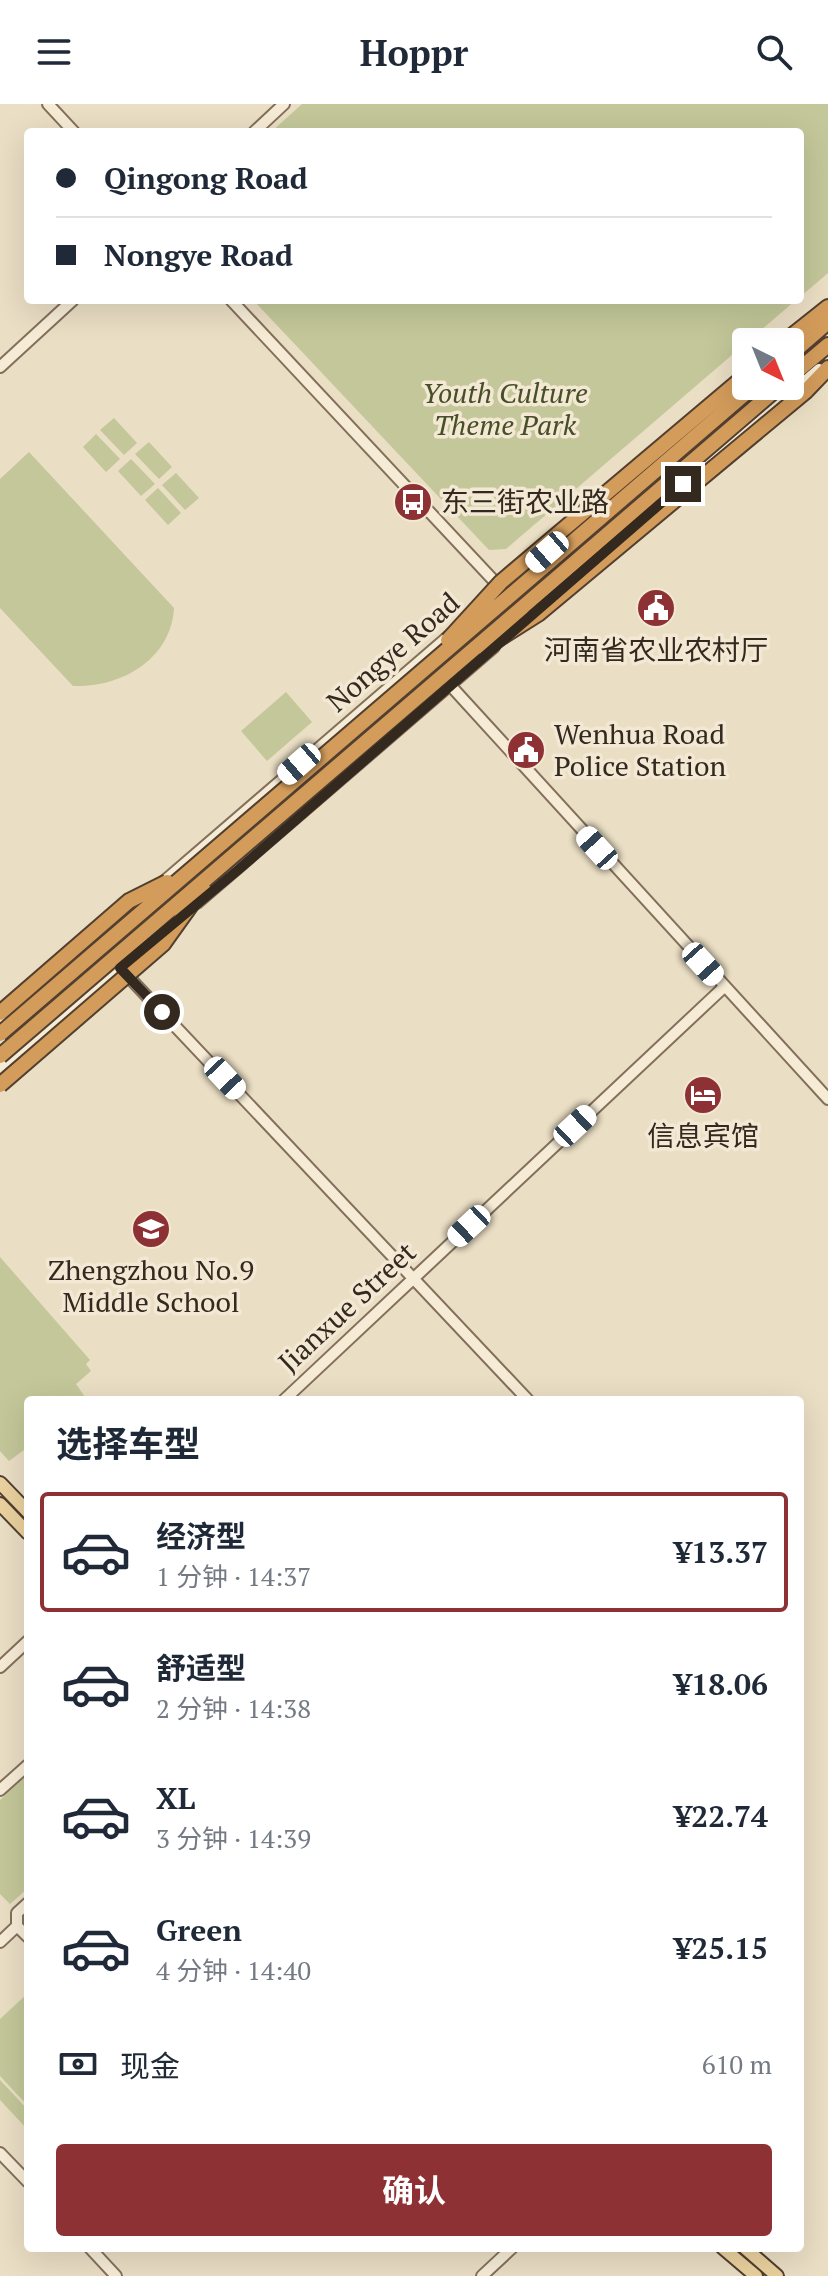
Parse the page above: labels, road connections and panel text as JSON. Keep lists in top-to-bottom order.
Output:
{
  "streets": {
    "street": ["Nongye Road", "Jianxue Street"]
  },
  "parks": ["Youth Culture Theme Park"],
  "places": {
    "bus stop": ["东三街农业路"],
    "public building": ["河南省农业农村厅", "Wenhua Road Police Station"],
    "hotel": ["信息宾馆"],
    "school or university": ["Zhengzhou No.9 Middle School"]
  },
  "north": "bottom right",
  "page": {
    "header": "Hoppr",
    "banner": ["Qingong Road", "Nongye Road"],
    "heading": "选择车型",
    "list": [
      {
        "name": "经济型",
        "note": "1 分钟 · 14:37",
        "value": "¥13.37"
      },
      {
        "name": "舒适型",
        "note": "2 分钟 · 14:38",
        "value": "¥18.06"
      },
      {
        "name": "XL",
        "note": "3 分钟 · 14:39",
        "value": "¥22.74"
      },
      {
        "name": "Green",
        "note": "4 分钟 · 14:40",
        "value": "¥25.15"
      }
    ],
    "pay": ["现金", "610 m"],
    "buttons": "确认"
  }
}
